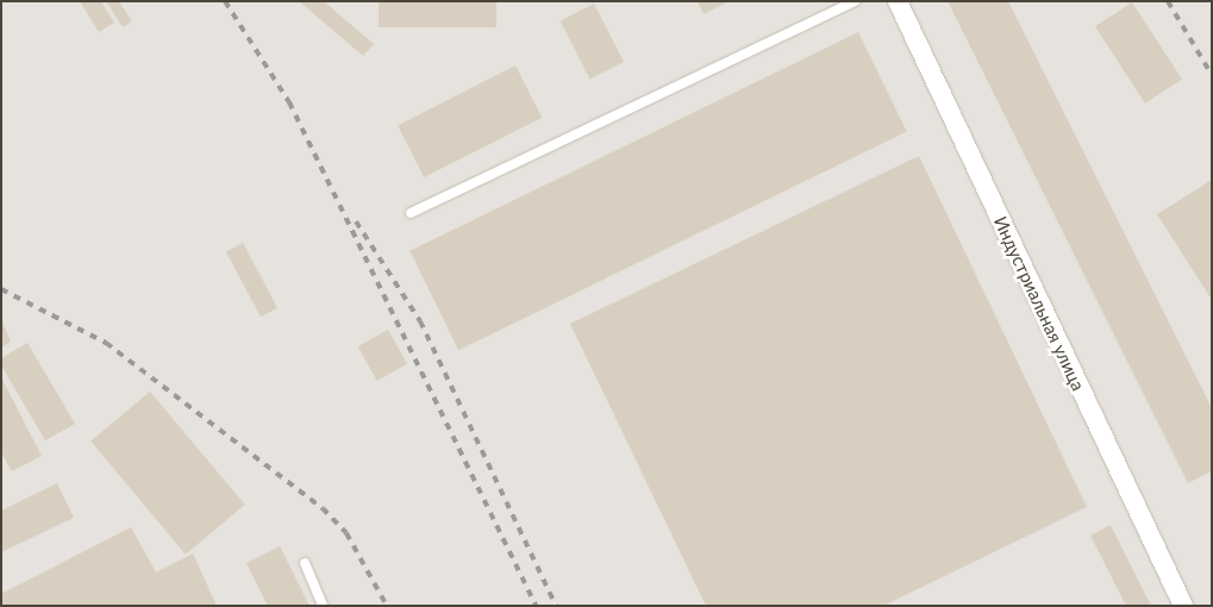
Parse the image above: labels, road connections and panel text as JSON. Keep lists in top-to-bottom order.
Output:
{
  "streets": {
    "street": ["Индустриальная улица"]
  }
}
